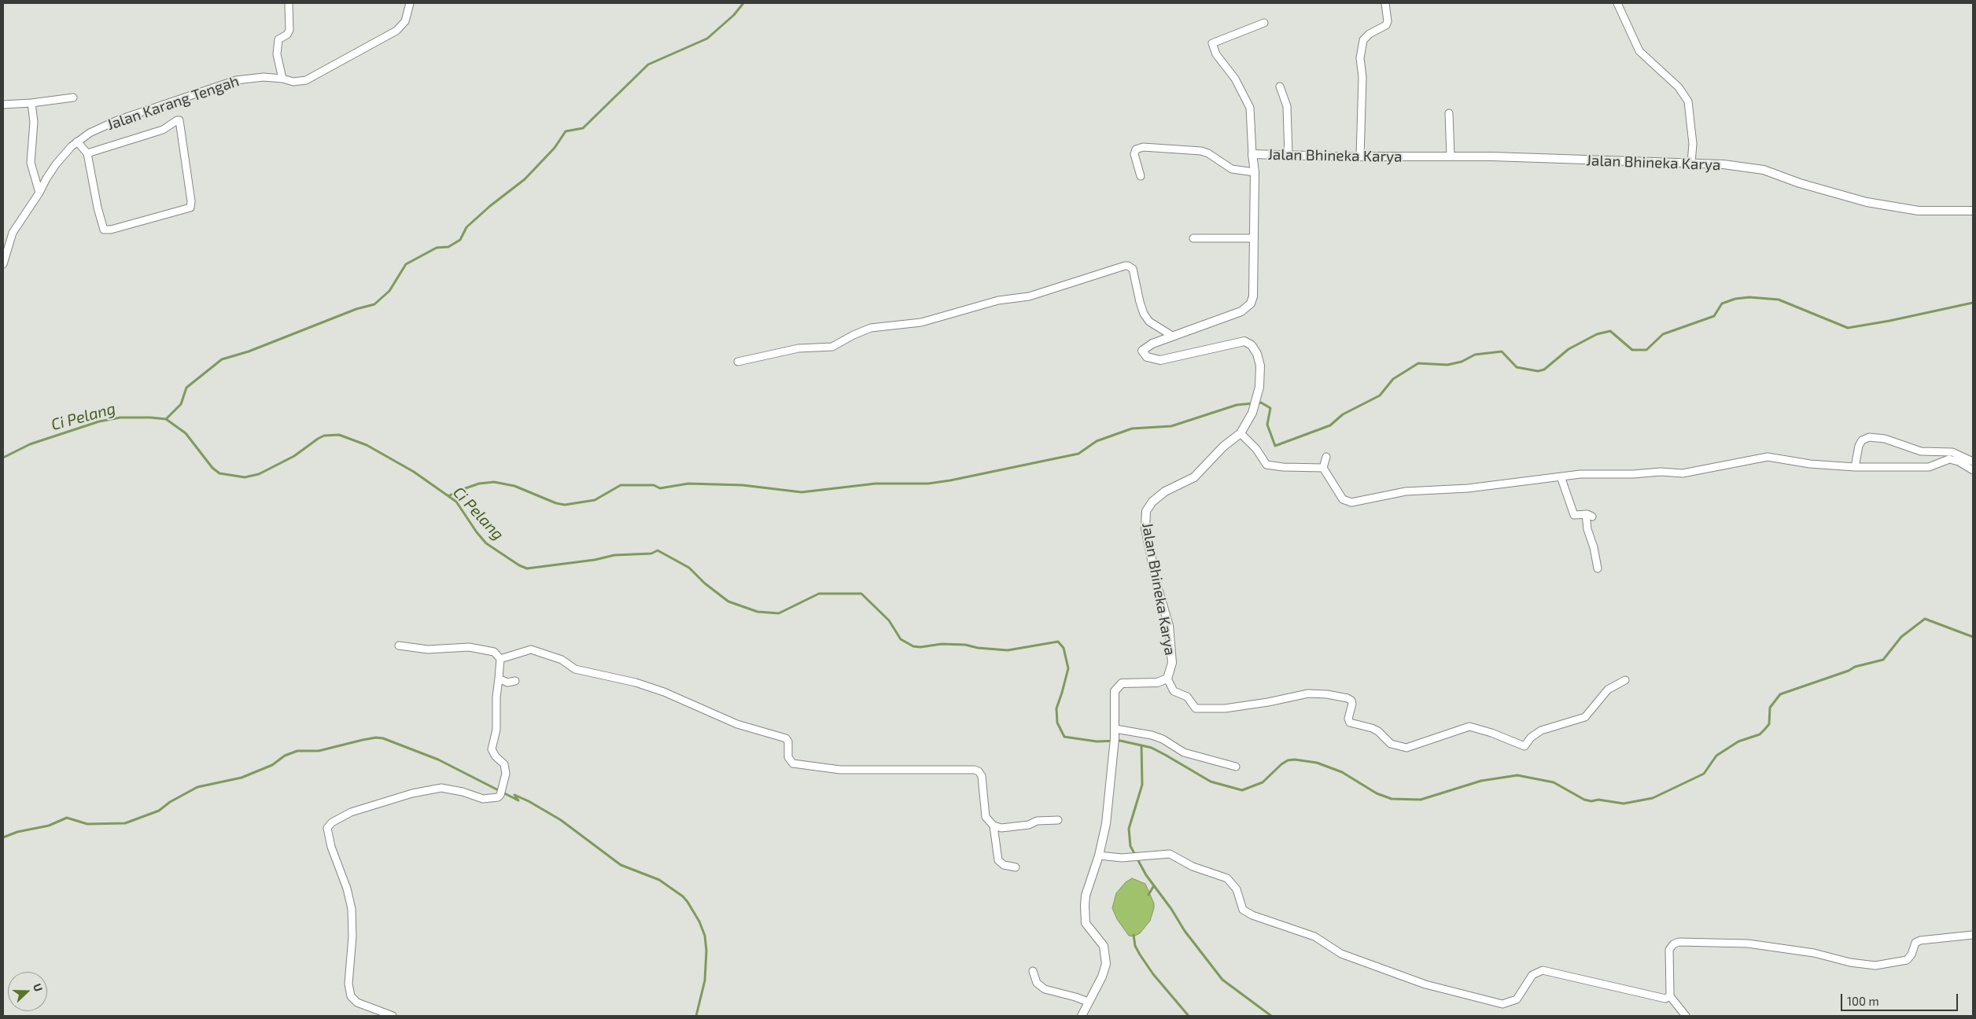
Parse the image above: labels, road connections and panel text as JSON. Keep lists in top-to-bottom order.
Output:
{
  "streets": {
    "street": ["Jalan Karang Tengah", "Jalan Bhineka Karya"]
  },
  "water": ["Ci Pelang"],
  "scale_bar": "100 m",
  "north": "right"
}
